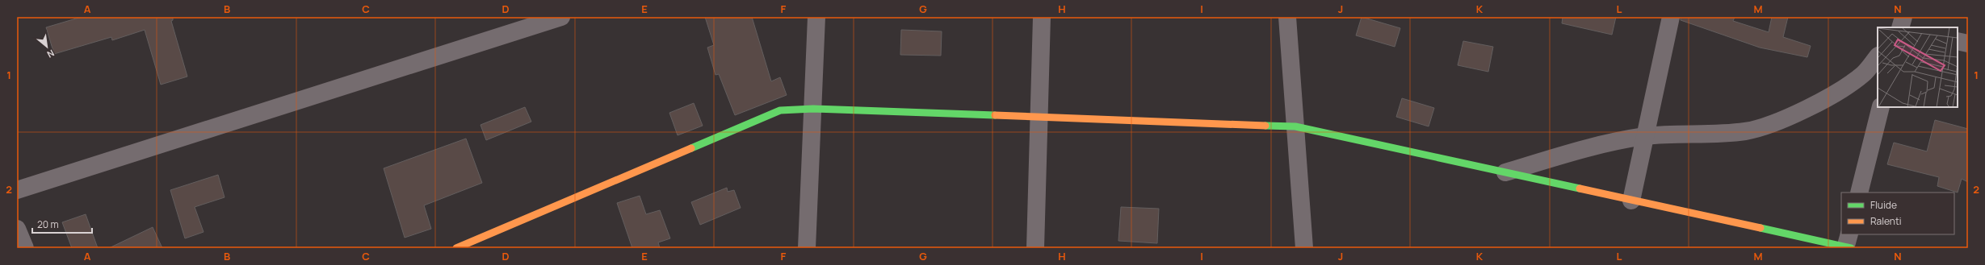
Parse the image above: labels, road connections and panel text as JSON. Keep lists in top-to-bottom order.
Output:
{
  "legend": ["Fluide", "Ralenti"],
  "scale_bar": "20 m",
  "north": "bottom right",
  "grid": {
    "columns": [
      "A",
      "B",
      "C",
      "D",
      "E",
      "F",
      "G",
      "H",
      "I",
      "J",
      "K",
      "L",
      "M",
      "N"
    ],
    "rows": ["1", "2"]
  }
}
